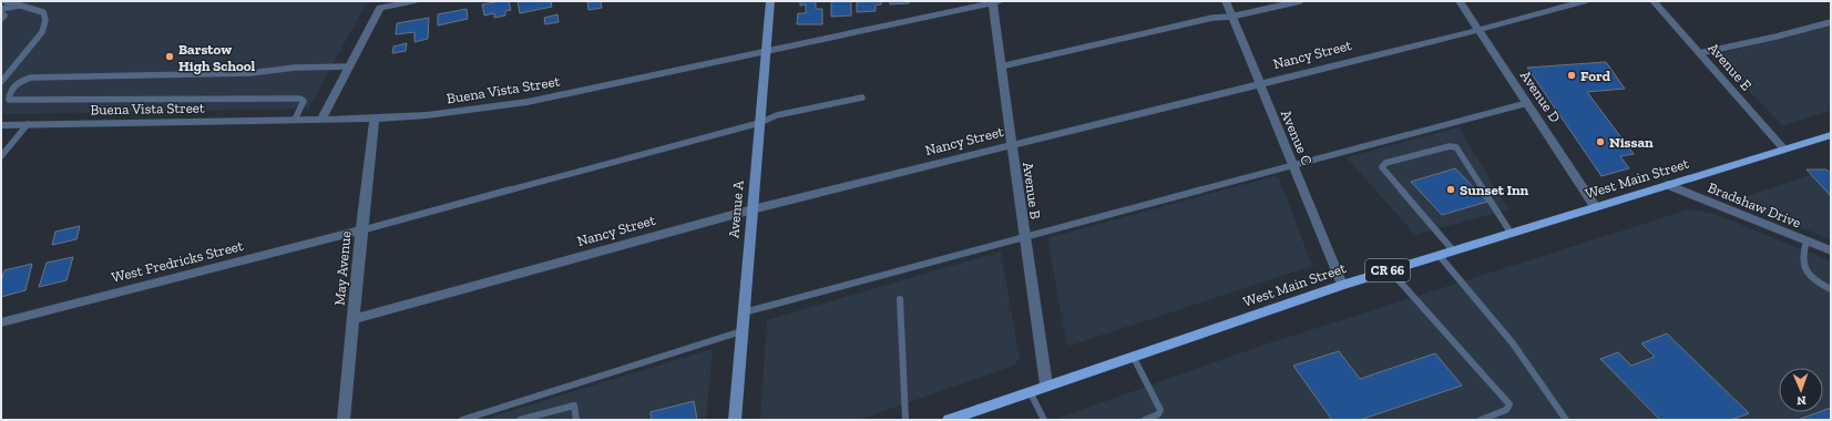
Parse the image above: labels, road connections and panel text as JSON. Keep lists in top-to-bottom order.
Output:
{
  "streets": {
    "main road": ["West Main Street", "CR 66"],
    "street": [
      "Nancy Street",
      "Avenue E",
      "Buena Vista Street",
      "Avenue D",
      "Avenue C",
      "Avenue B",
      "Bradshaw Drive",
      "Avenue A",
      "West Fredricks Street",
      "May Avenue"
    ]
  },
  "crossings": [
    ["Nancy Street", "Avenue D"],
    ["Nancy Street", "Avenue C"],
    ["Nancy Street", "Avenue B"],
    ["Nancy Street", "Avenue A"],
    ["Nancy Street", "May Avenue"],
    ["Avenue E", "West Main Street"],
    ["Buena Vista Street", "Avenue B"],
    ["Buena Vista Street", "Avenue A"],
    ["Buena Vista Street", "May Avenue"],
    ["Avenue D", "West Main Street"],
    ["Avenue C", "West Main Street"],
    ["West Main Street", "Avenue B"],
    ["West Main Street", "Bradshaw Drive"],
    ["West Fredricks Street", "May Avenue"]
  ],
  "places": [
    "Barstow High School",
    "Ford",
    "Nissan",
    "Sunset Inn"
  ],
  "north": "bottom"
}
